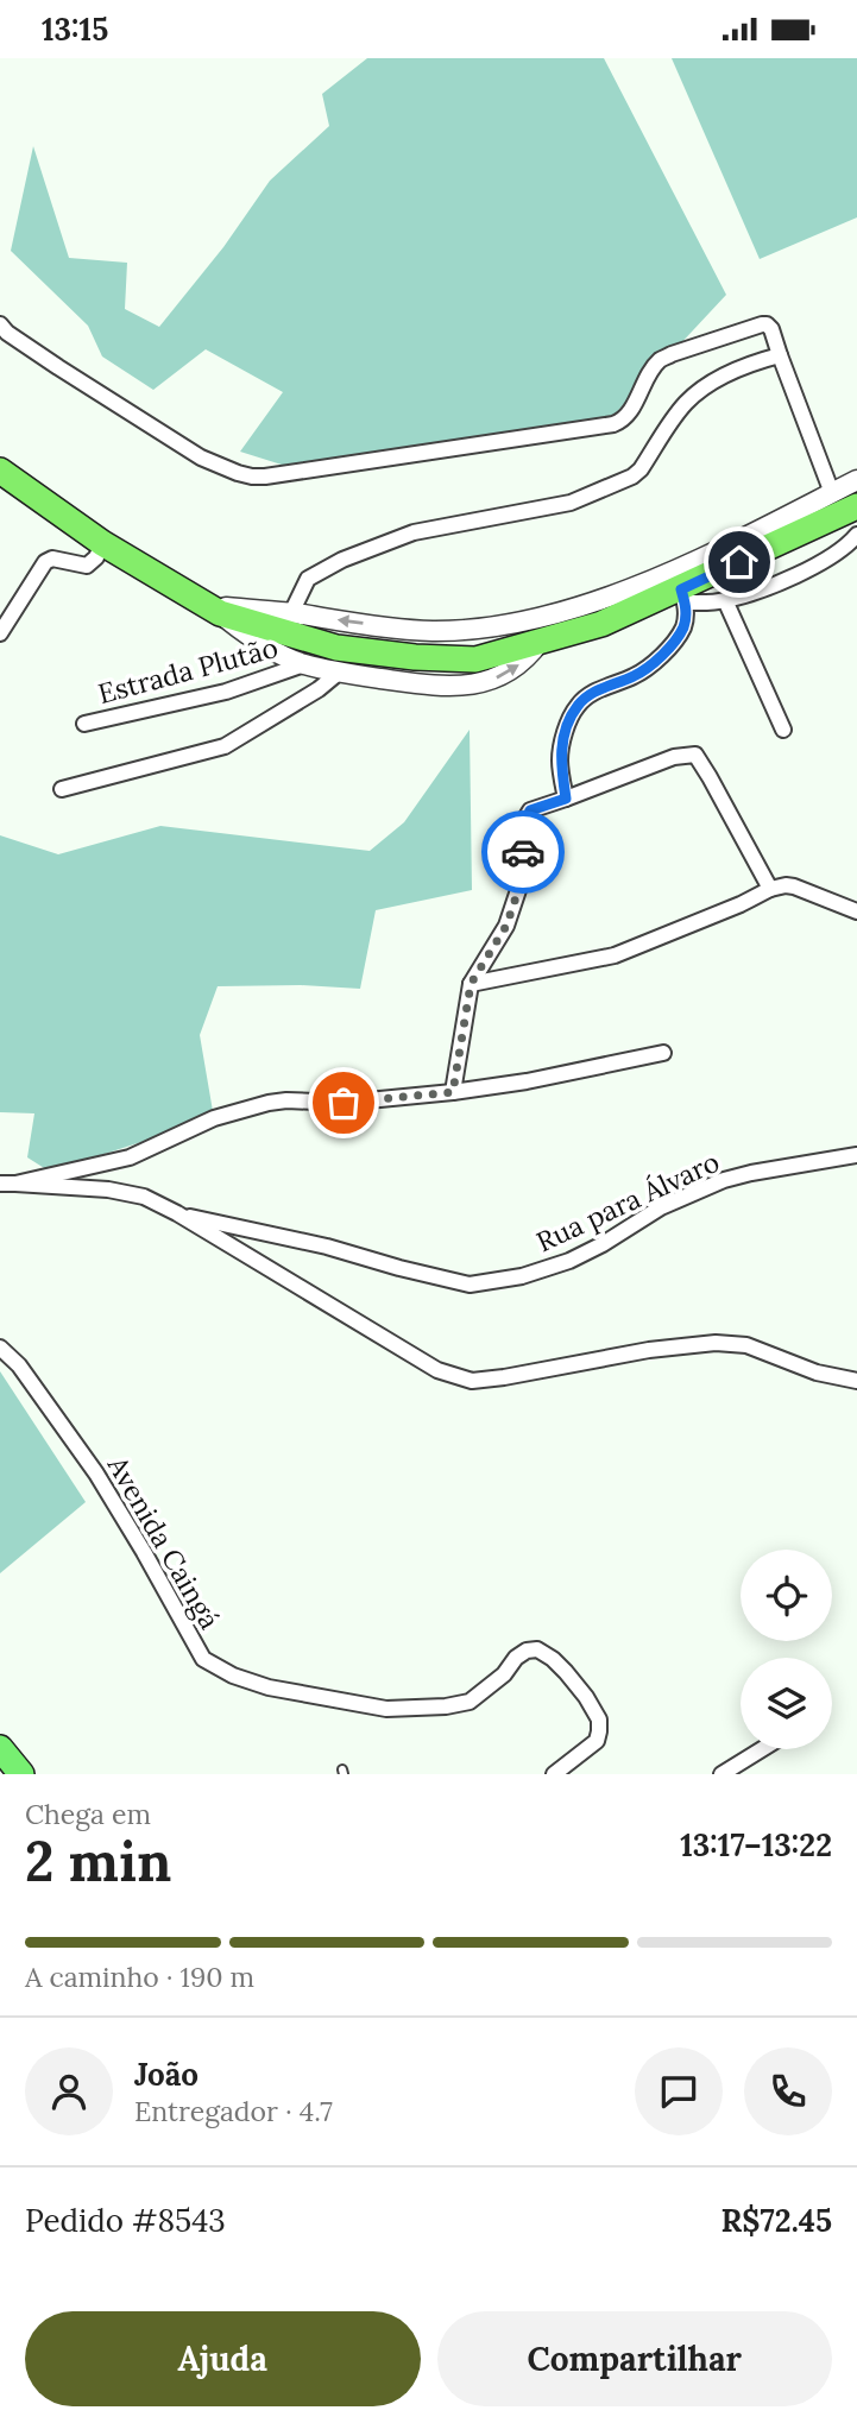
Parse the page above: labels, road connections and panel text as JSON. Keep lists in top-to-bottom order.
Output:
{
  "streets": {
    "street": ["Estrada Plutão", "Rua para Álvaro", "Avenida Caingá"]
  },
  "page": {
    "status": "13:15",
    "heading": ["2 min", "Chega em", "13:17–13:22"],
    "panel": [
      "João",
      "Entregador · 4.7",
      "Pedido #8543",
      "R$72.45"
    ],
    "bar": "A caminho · 190 m",
    "buttons": ["Ajuda", "Compartilhar"]
  }
}
